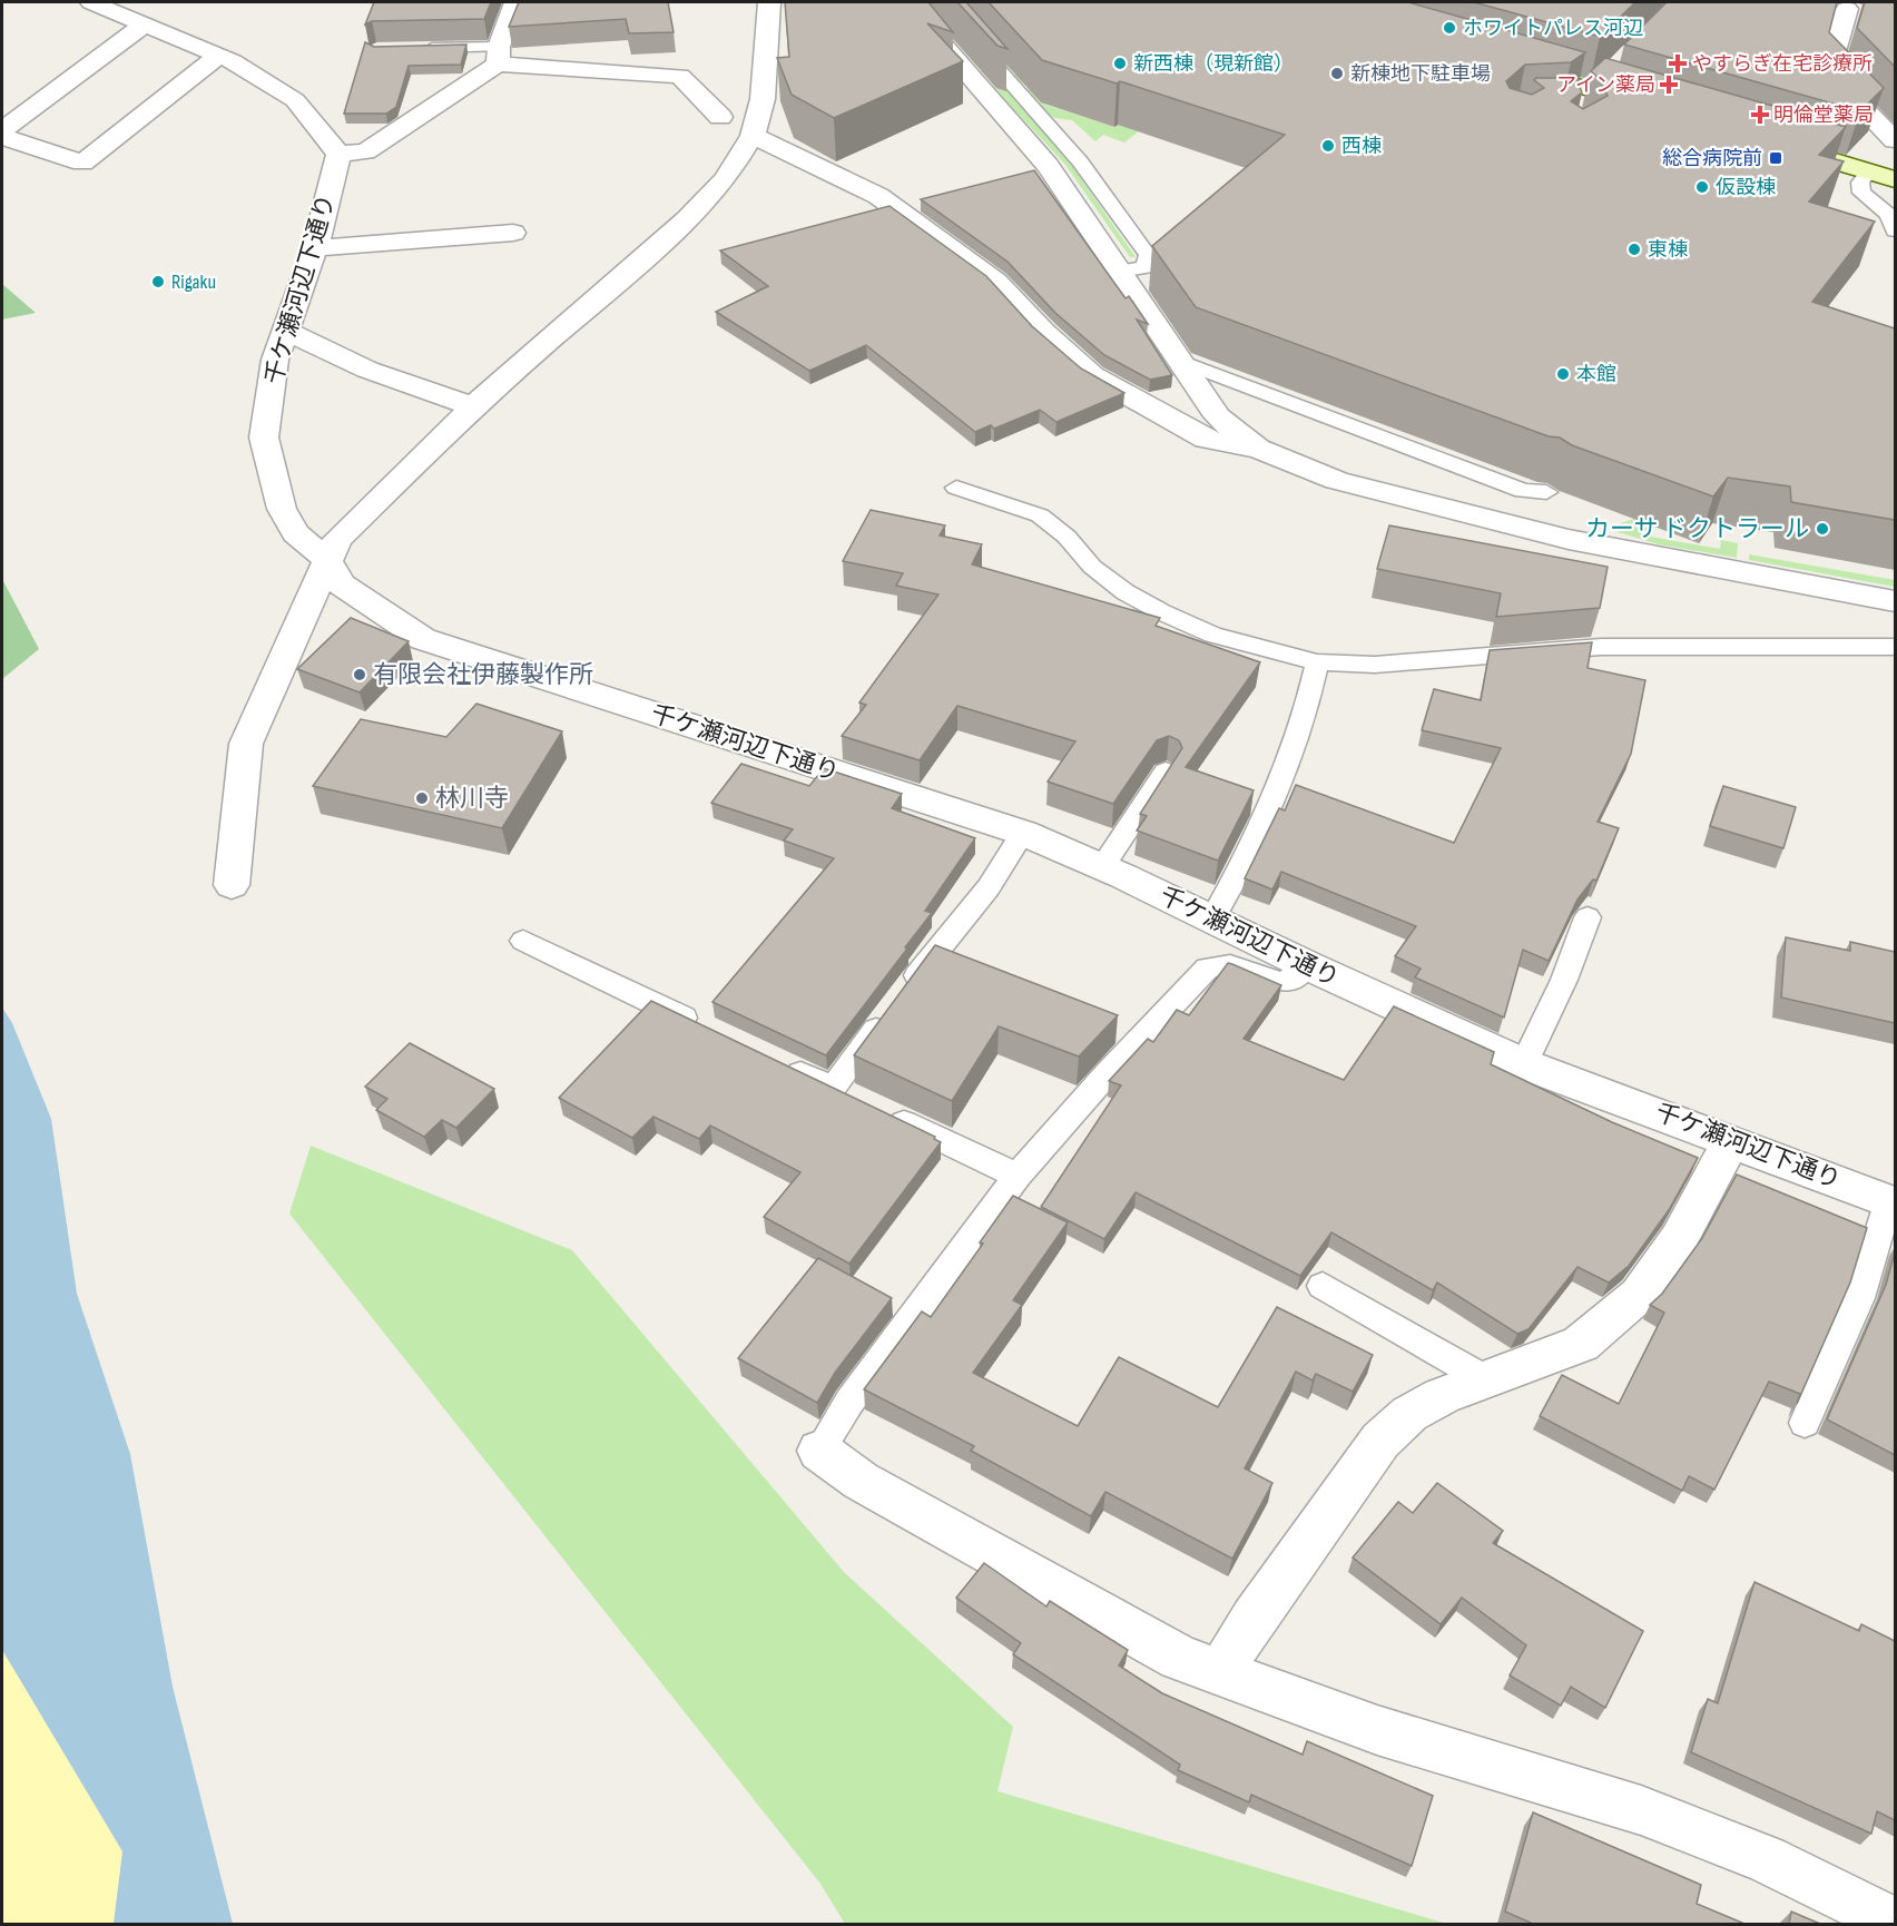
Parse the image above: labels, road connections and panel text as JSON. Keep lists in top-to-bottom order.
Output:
{
  "streets": {
    "street": ["千ケ瀬河辺下通り"]
  },
  "places": {
    "other": [
      "ホワイトパレス河辺",
      "新西棟（現新館）",
      "新棟地下駐車場",
      "西棟",
      "仮設棟",
      "東棟",
      "Rigaku",
      "本館",
      "カーサ ドクトラール",
      "有限会社伊藤製作所",
      "林川寺"
    ],
    "health": ["やすらぎ在宅診療所", "アイン薬局", "明倫堂薬局"],
    "transit": ["総合病院前"]
  }
}
